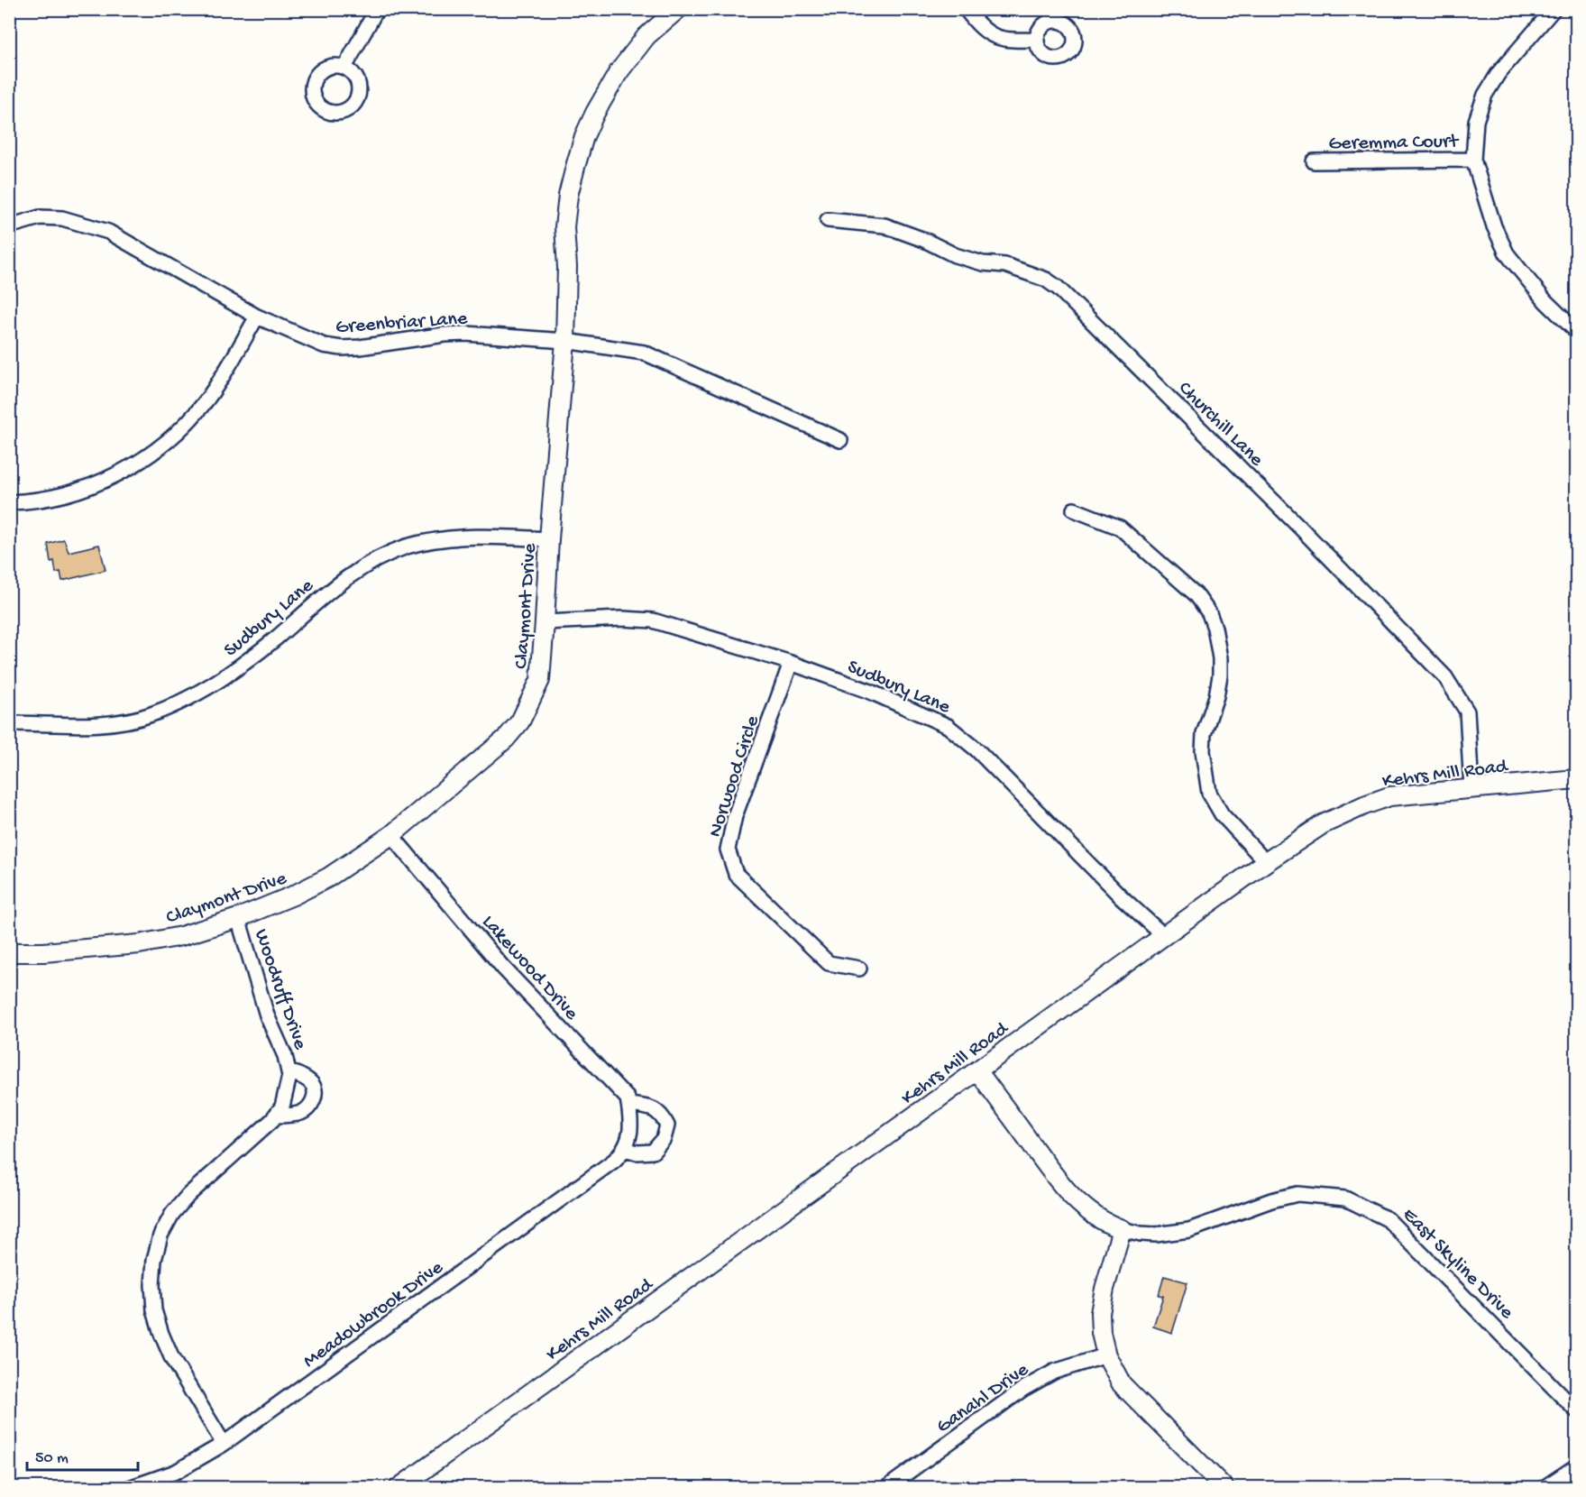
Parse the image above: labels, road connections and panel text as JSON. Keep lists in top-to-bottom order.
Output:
{
  "streets": {
    "street": [
      "Geremma Court",
      "Greenbriar Lane",
      "Churchill Lane",
      "Claymont Drive",
      "Sudbury Lane",
      "Kehrs Mill Road",
      "Norwood Circle",
      "Lakewood Drive",
      "Woodruff Drive",
      "East Skyline Drive",
      "Meadowbrook Drive",
      "Ganahl Drive"
    ]
  },
  "crossings": [
    ["Greenbriar Lane", "Claymont Drive"],
    ["Churchill Lane", "Kehrs Mill Road"],
    ["Claymont Drive", "Sudbury Lane"],
    ["Claymont Drive", "Lakewood Drive"],
    ["Claymont Drive", "Woodruff Drive"],
    ["Sudbury Lane", "Kehrs Mill Road"],
    ["Sudbury Lane", "Norwood Circle"],
    ["Kehrs Mill Road", "East Skyline Drive"],
    ["Lakewood Drive", "Meadowbrook Drive"],
    ["Woodruff Drive", "Meadowbrook Drive"]
  ],
  "scale_bar": "50 m"
}
